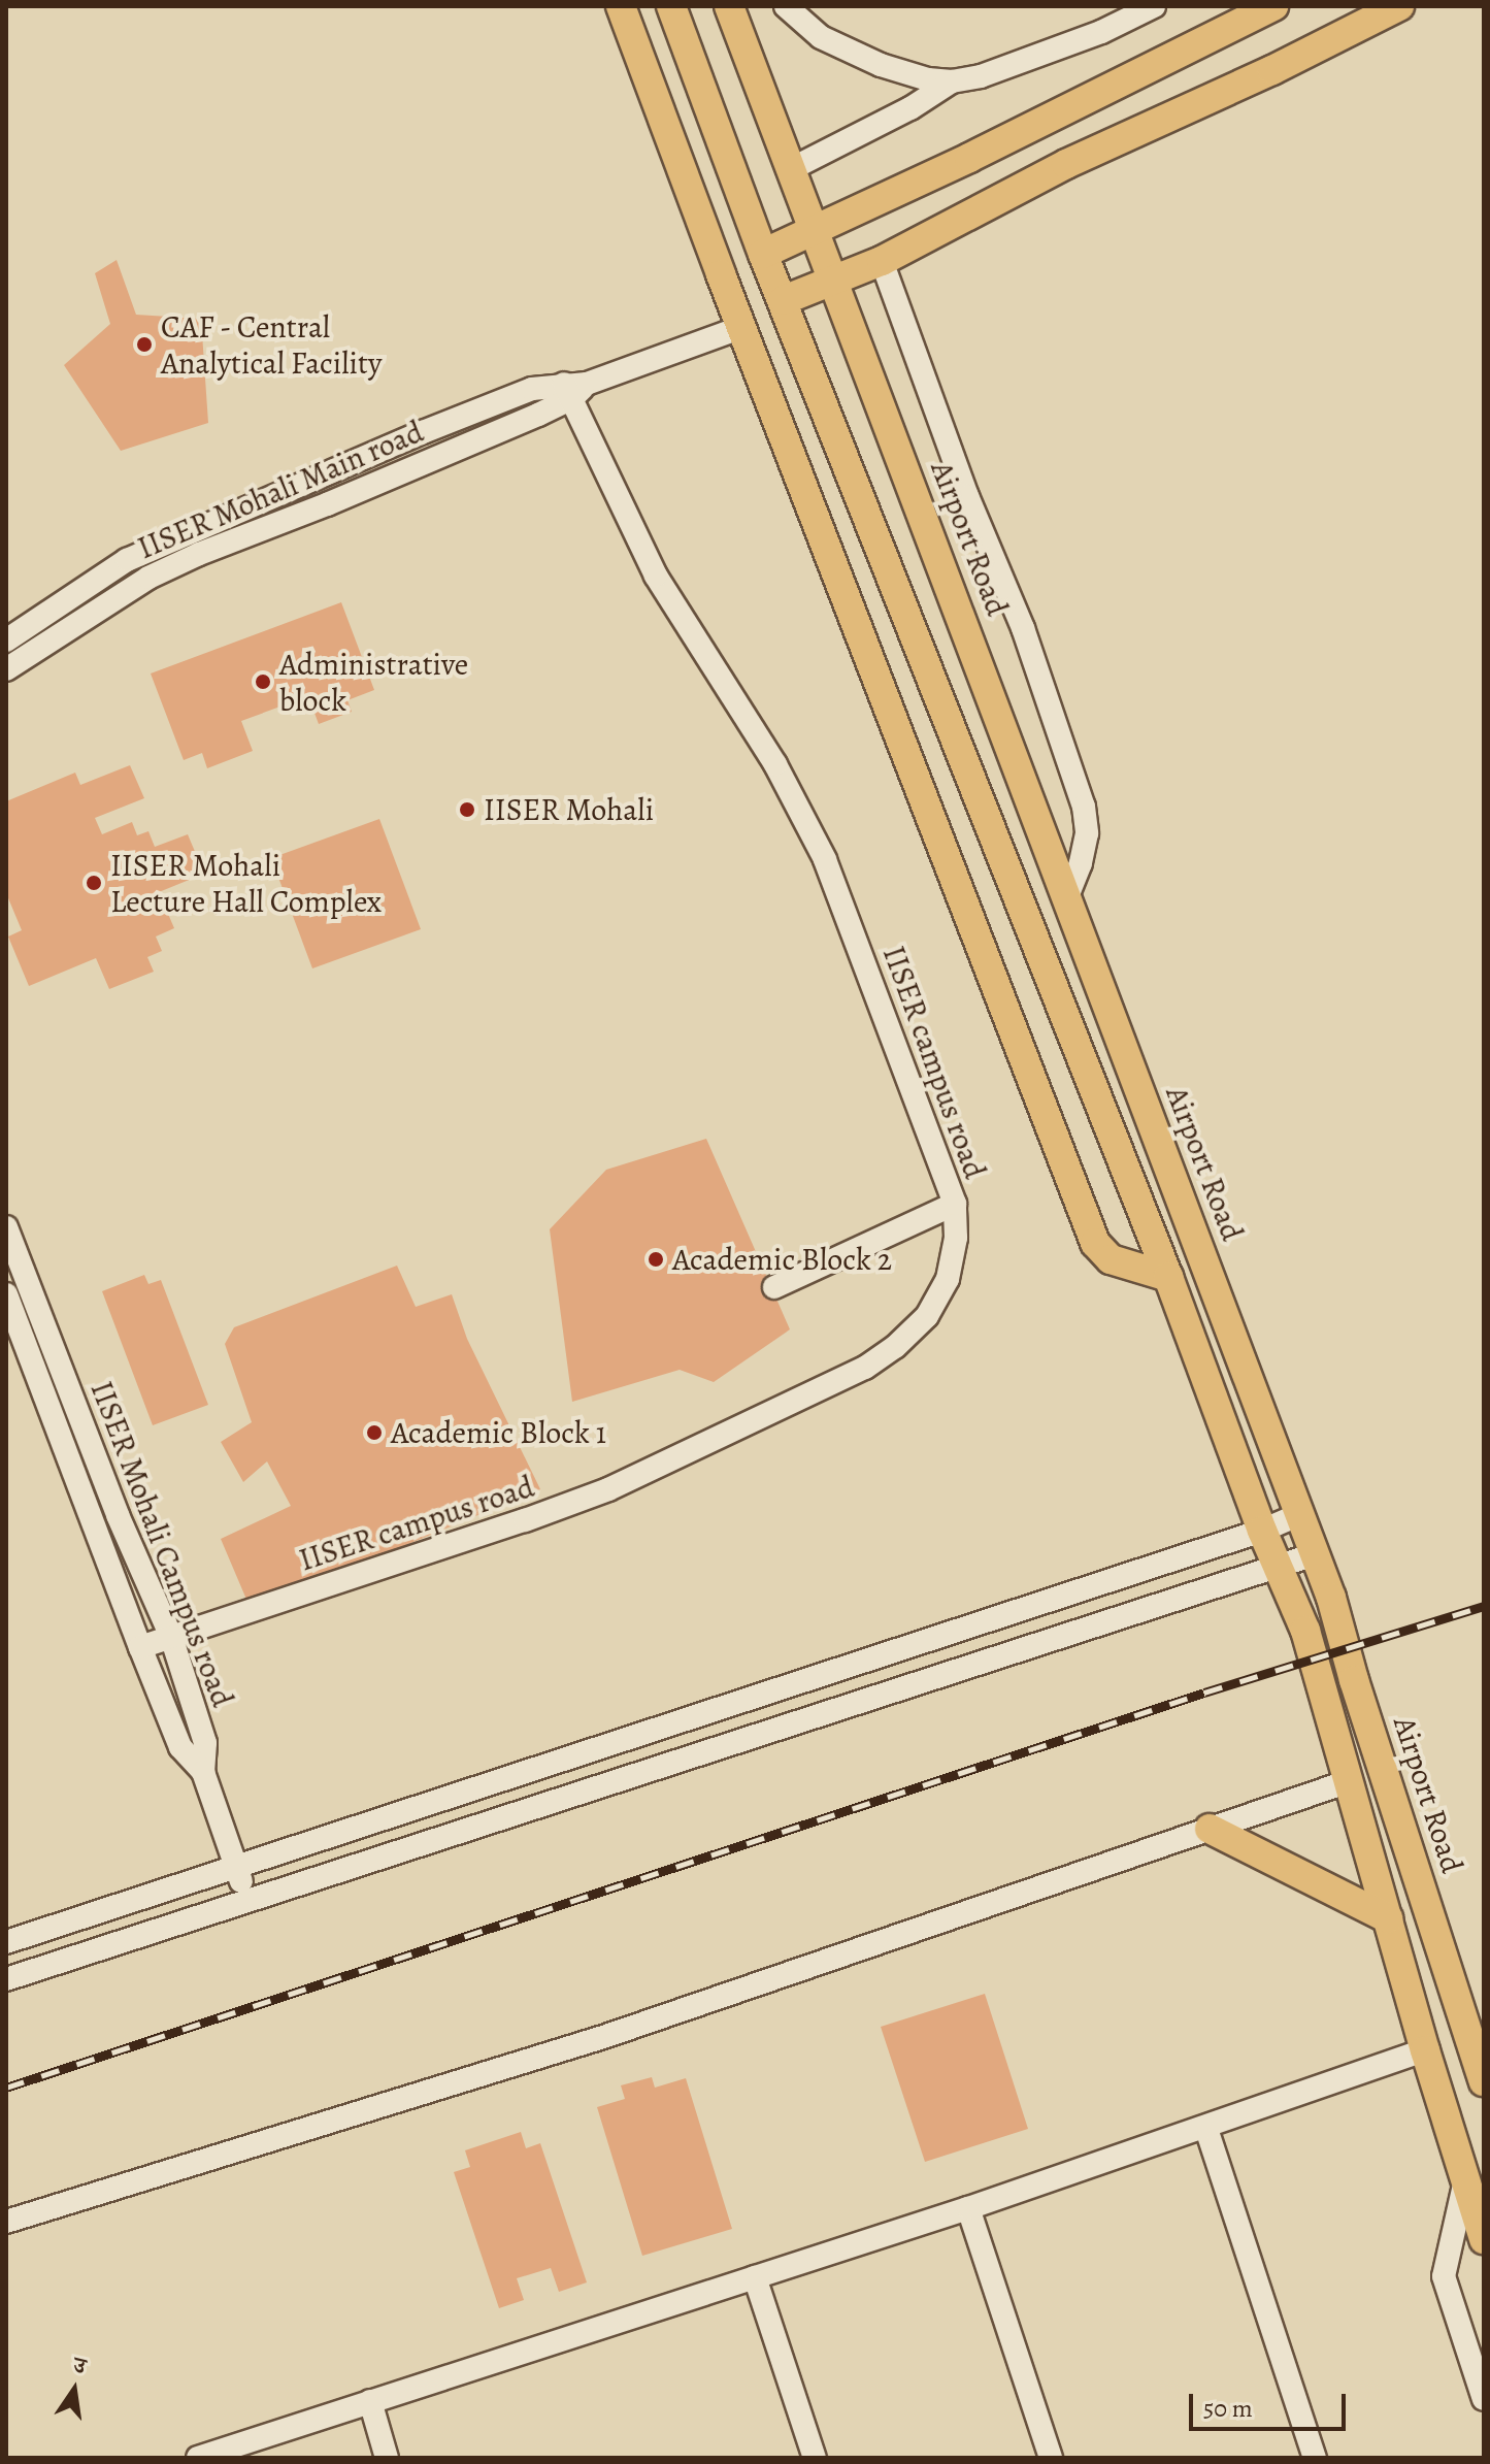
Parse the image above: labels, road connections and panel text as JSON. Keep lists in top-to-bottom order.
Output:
{
  "streets": {
    "main road": ["Airport Road"],
    "street": ["IISER Mohali Main road", "IISER campus road", "IISER Mohali Campus road"]
  },
  "crossings": [
    ["IISER Mohali Main road", "IISER campus road"],
    ["IISER campus road", "IISER Mohali Campus road"]
  ],
  "places": [
    "CAF - Central Analytical Facility",
    "Administrative block",
    "IISER Mohali",
    "IISER Mohali Lecture Hall Complex",
    "Academic Block 2",
    "Academic Block 1"
  ],
  "scale_bar": "50 m",
  "north": "top"
}
